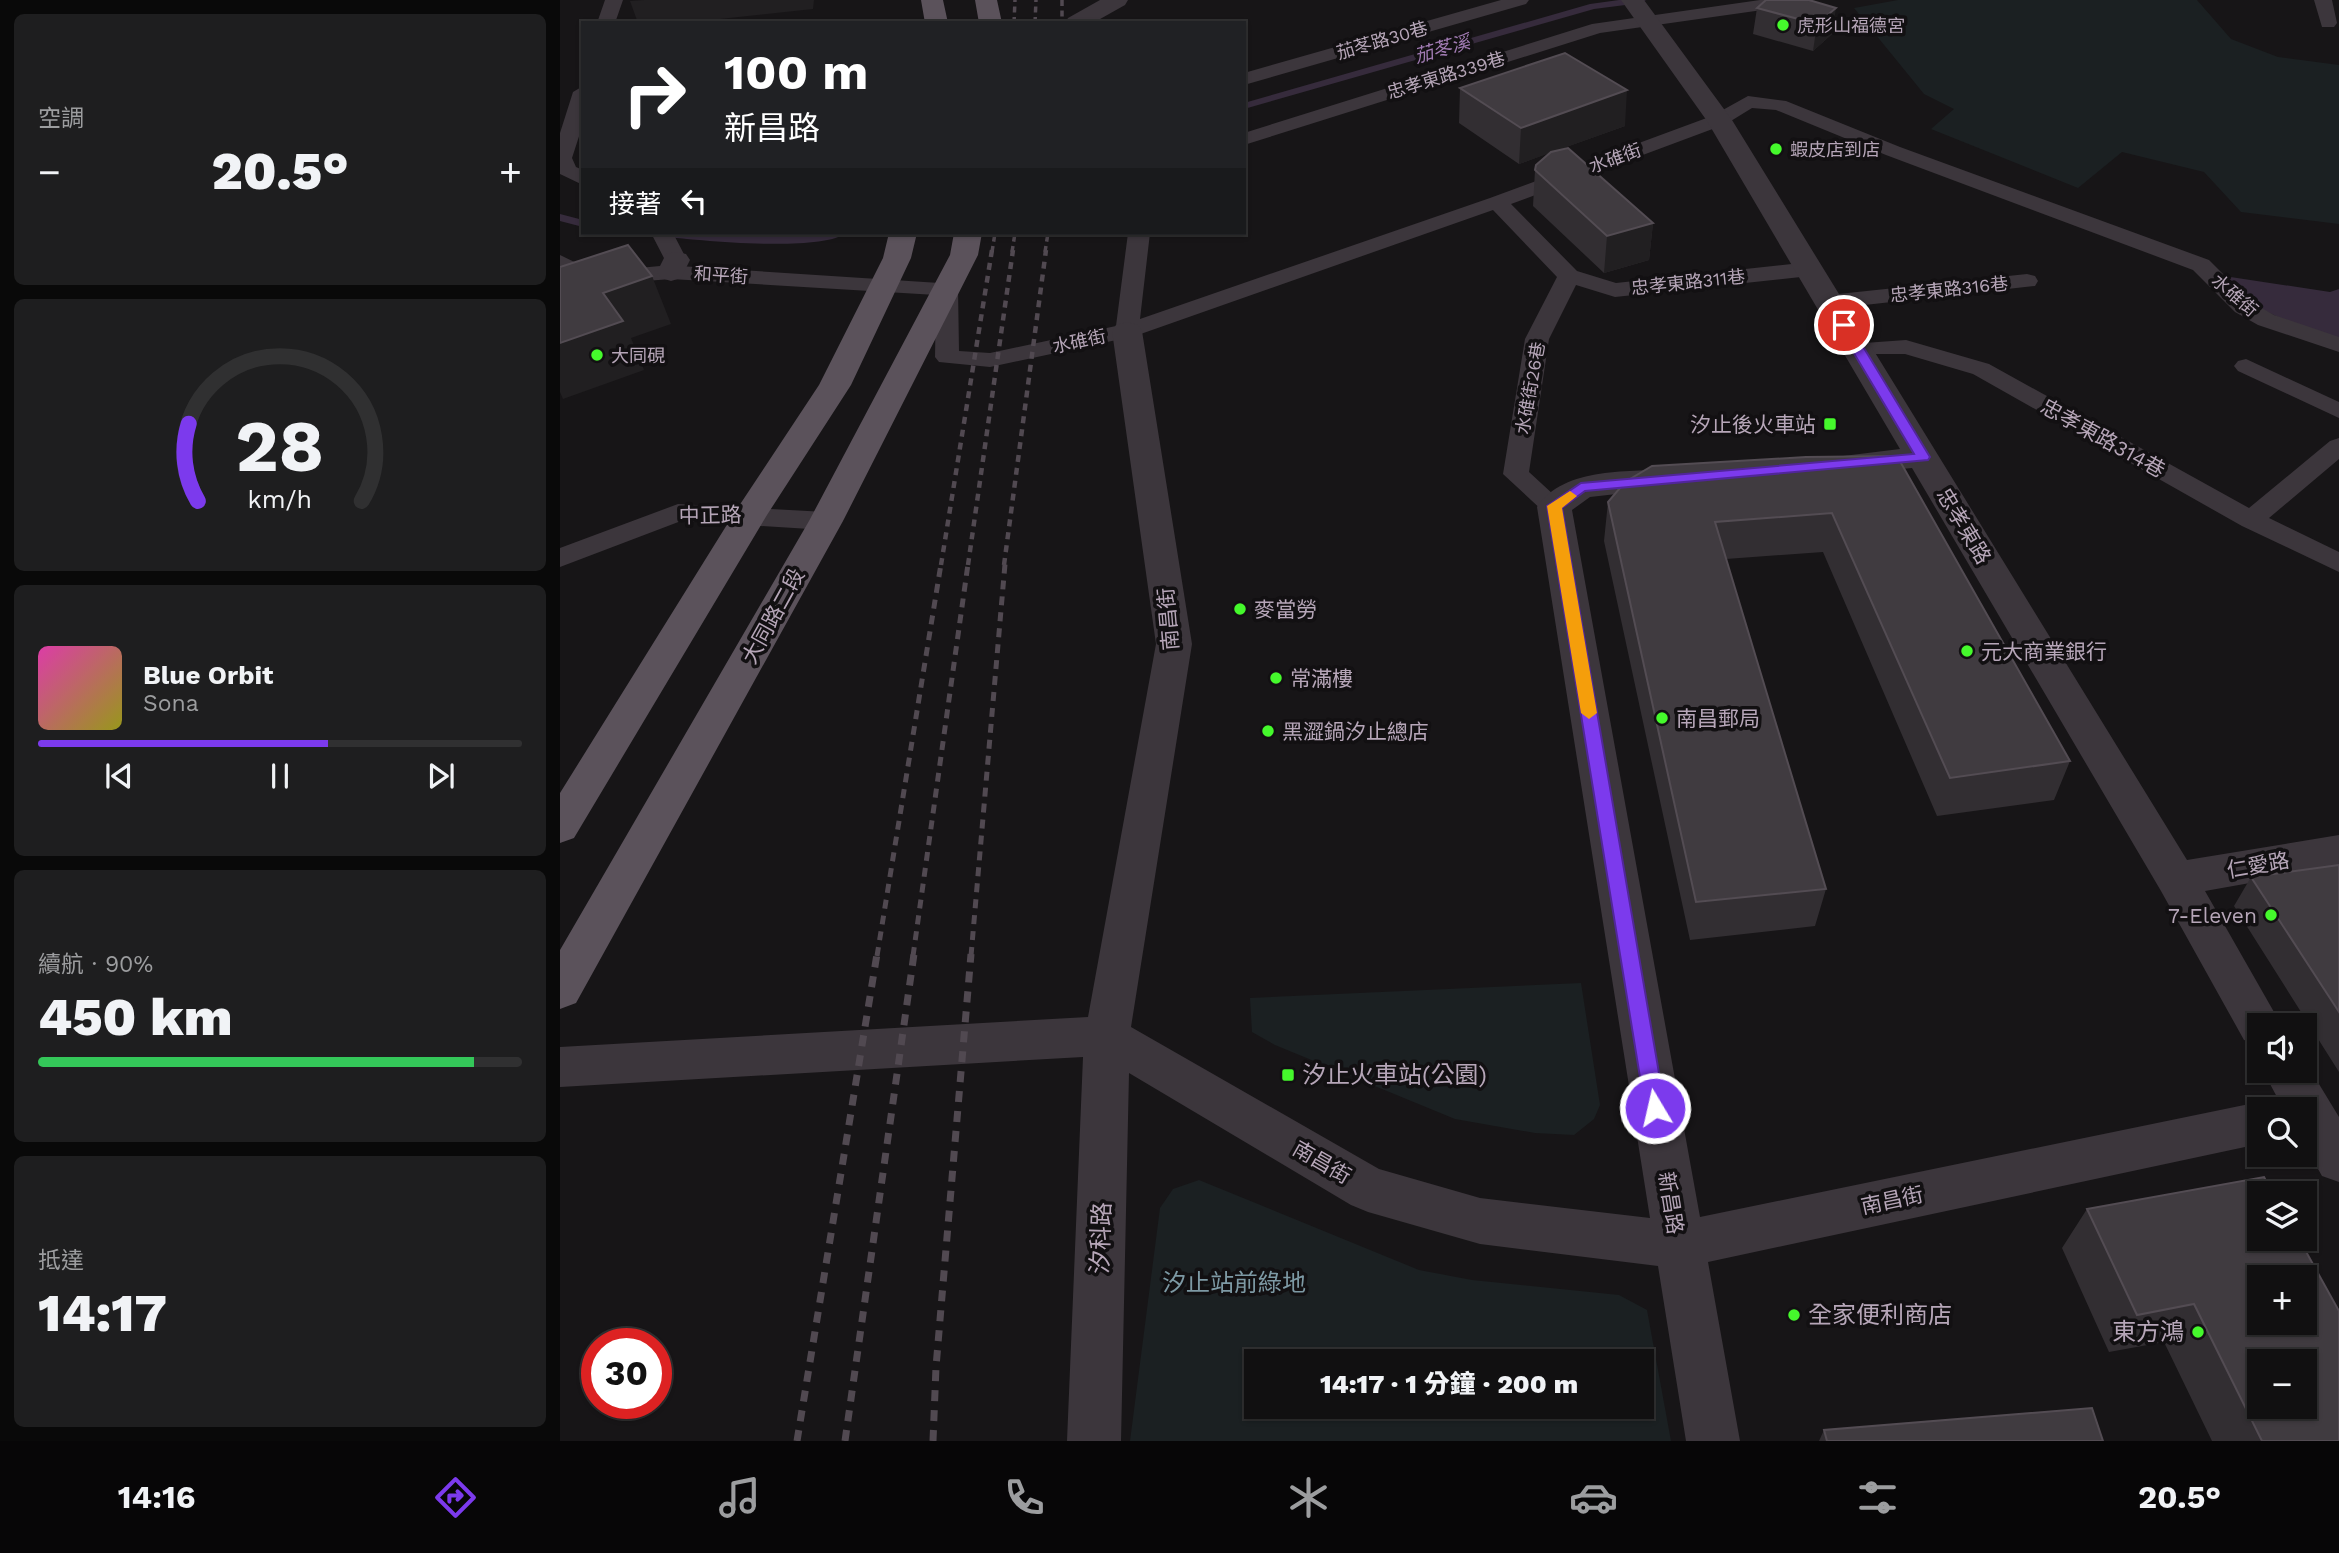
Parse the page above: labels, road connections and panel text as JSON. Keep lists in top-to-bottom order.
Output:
{
  "streets": {
    "main road": ["大同路二段"],
    "street": [
      "忠孝東路",
      "南昌街",
      "仁愛路",
      "新昌路",
      "汐科路"
    ],
    "lane": [
      "茄苳路30巷",
      "忠孝東路339巷",
      "水碓街",
      "和平街",
      "忠孝東路311巷",
      "忠孝東路316巷",
      "水碓街26巷",
      "忠孝東路314巷",
      "中正路"
    ]
  },
  "crossings": [
    ["忠孝東路339巷", "忠孝東路"],
    ["水碓街", "忠孝東路"],
    ["水碓街", "大同路二段"],
    ["水碓街", "南昌街"],
    ["忠孝東路311巷", "水碓街26巷"],
    ["忠孝東路311巷", "忠孝東路"],
    ["忠孝東路316巷", "忠孝東路"],
    ["水碓街26巷", "新昌路"],
    ["忠孝東路314巷", "忠孝東路"],
    ["中正路", "大同路二段"],
    ["忠孝東路", "仁愛路"],
    ["南昌街", "新昌路"],
    ["南昌街", "汐科路"]
  ],
  "water": ["茄苳溪"],
  "parks": ["汐止站前綠地"],
  "places": {
    "other": [
      "虎形山福德宮",
      "蝦皮店到店",
      "大同硯",
      "麥當勞",
      "元大商業銀行",
      "常滿樓",
      "南昌郵局",
      "黑澀鍋汐止總店",
      "7-Eleven",
      "全家便利商店",
      "東方鴻"
    ],
    "transit": ["汐止後火車站", "汐止火車站(公園)"]
  },
  "page": {
    "tile": [
      "空調",
      ["續航 · 90%", "450 km"],
      ["抵達", "14:17"]
    ],
    "turn": ["100 m", "新昌路"],
    "heat": ["−", "20.5°", "+"],
    "then": "接著",
    "song": ["Blue Orbit", "Sona"],
    "map_buttons": ["+", "−"],
    "limit": "30",
    "trip": "14:17 · 1 分鐘 · 200 m",
    "tabs": ["14:16", "20.5°"],
    "gauge": ["28", "km/h"]
  }
}
